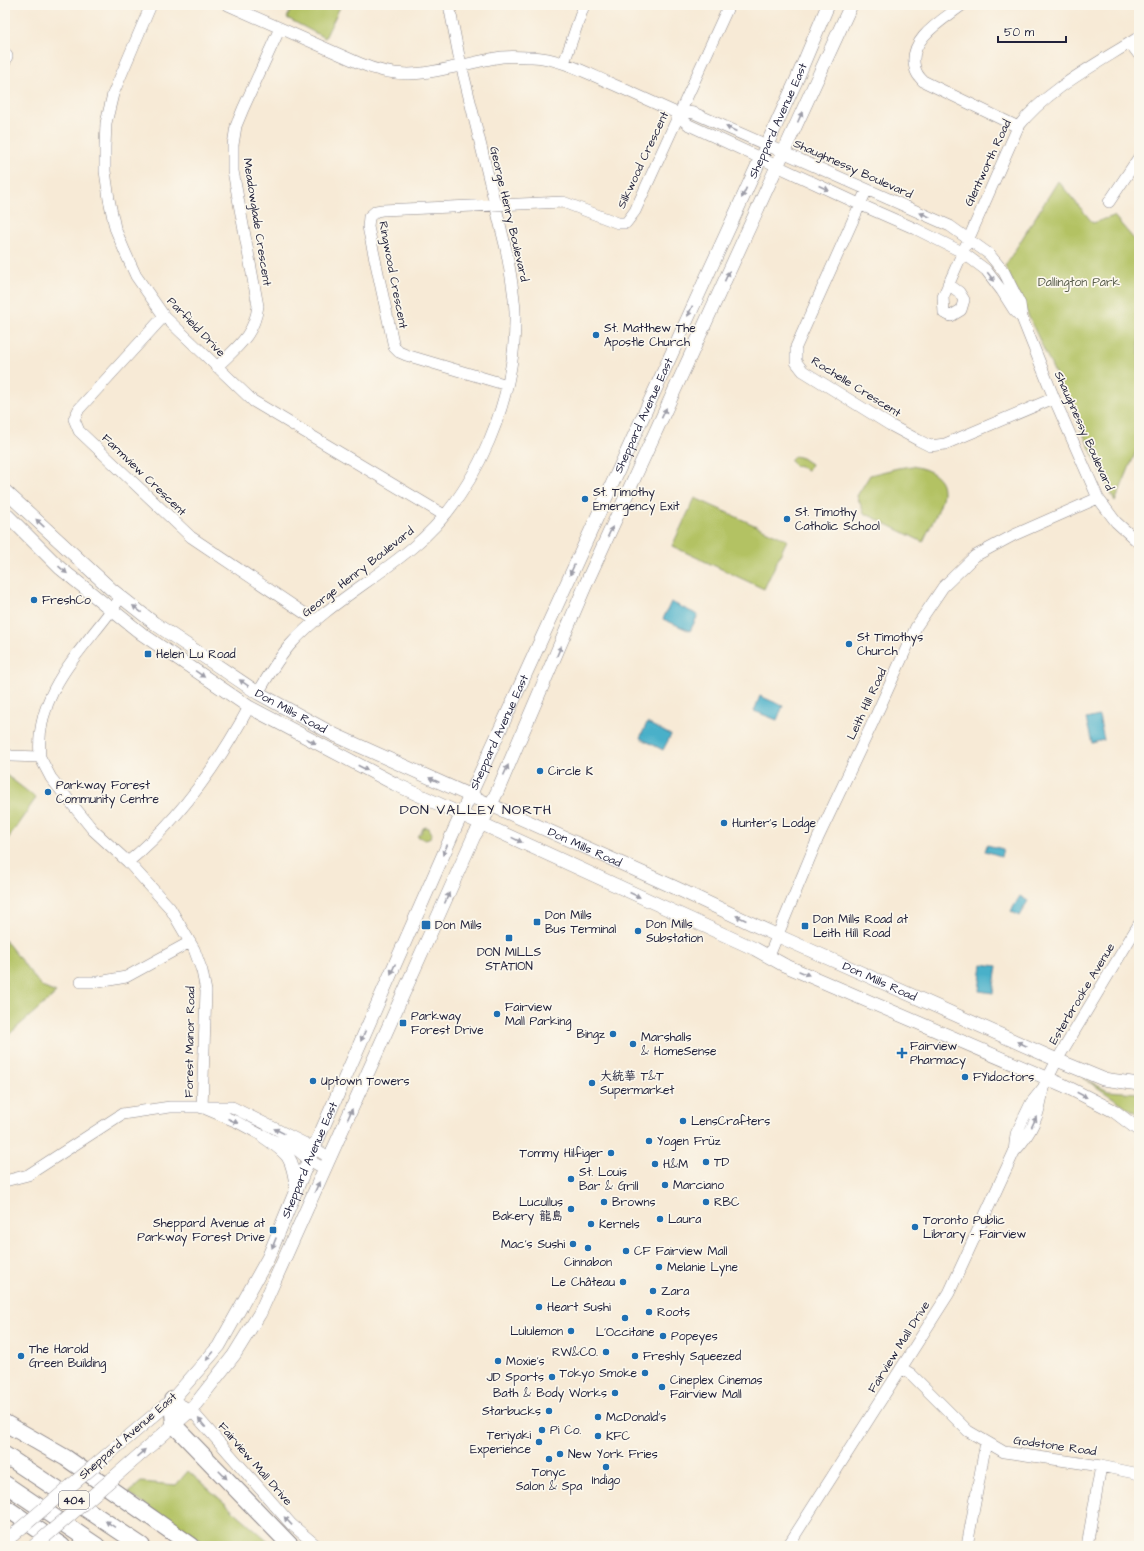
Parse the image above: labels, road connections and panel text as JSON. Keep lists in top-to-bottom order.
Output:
{
  "streets": {
    "highway": ["404"],
    "main road": ["Sheppard Avenue East", "Don Mills Road"],
    "street": [
      "Silkwood Crescent",
      "Glentworth Road",
      "Shaughnessy Boulevard",
      "George Henry Boulevard",
      "Meadowglade Crescent",
      "Ringwood Crescent",
      "Parfield Drive",
      "Rochelle Crescent",
      "Farmview Crescent",
      "Leith Hill Road",
      "Esterbrooke Avenue",
      "Forest Manor Road",
      "Fairview Mall Drive",
      "Godstone Road"
    ]
  },
  "crossings": [
    ["Sheppard Avenue East", "Shaughnessy Boulevard"],
    ["Sheppard Avenue East", "Don Mills Road"],
    ["Sheppard Avenue East", "Fairview Mall Drive"],
    ["Silkwood Crescent", "Shaughnessy Boulevard"],
    ["Silkwood Crescent", "George Henry Boulevard"],
    ["Silkwood Crescent", "Ringwood Crescent"],
    ["Glentworth Road", "Shaughnessy Boulevard"],
    ["Shaughnessy Boulevard", "Rochelle Crescent"],
    ["Shaughnessy Boulevard", "Leith Hill Road"],
    ["George Henry Boulevard", "Ringwood Crescent"],
    ["George Henry Boulevard", "Parfield Drive"],
    ["George Henry Boulevard", "Farmview Crescent"],
    ["George Henry Boulevard", "Don Mills Road"],
    ["Meadowglade Crescent", "Parfield Drive"],
    ["Parfield Drive", "Farmview Crescent"],
    ["Leith Hill Road", "Don Mills Road"],
    ["Don Mills Road", "Esterbrooke Avenue"],
    ["Don Mills Road", "Fairview Mall Drive"],
    ["Esterbrooke Avenue", "Fairview Mall Drive"],
    ["Fairview Mall Drive", "Godstone Road"]
  ],
  "districts": ["DON VALLEY NORTH"],
  "parks": ["Dallington Park"],
  "places": {
    "other": [
      "St. Matthew The Apostle Church",
      "St. Timothy Emergency Exit",
      "St. Timothy Catholic School",
      "FreshCo",
      "St Timothys Church",
      "Circle K",
      "Parkway Forest Community Centre",
      "Hunter's Lodge",
      "Don Mills Substation",
      "Fairview Mall Parking",
      "Bingz",
      "Marshalls & HomeSense",
      "FYidoctors",
      "Uptown Towers",
      "大統華 T&T Supermarket",
      "LensCrafters",
      "Yogen Früz",
      "Tommy Hilfiger",
      "TD",
      "H&M",
      "St. Louis Bar & Grill",
      "Marciano",
      "Browns",
      "RBC",
      "Lucullus Bakery 龍島",
      "Laura",
      "Kernels",
      "Toronto Public Library - Fairview",
      "Mac's Sushi",
      "Cinnabon",
      "CF Fairview Mall",
      "Melanie Lyne",
      "Le Château",
      "Zara",
      "Heart Sushi",
      "Roots",
      "L'Occitane",
      "Lululemon",
      "Popeyes",
      "RW&CO.",
      "The Harold Green Building",
      "Freshly Squeezed",
      "Moxie's",
      "Tokyo Smoke",
      "JD Sports",
      "Cineplex Cinemas Fairview Mall",
      "Bath & Body Works",
      "Starbucks",
      "McDonald's",
      "Pi Co.",
      "KFC",
      "Teriyaki Experience",
      "New York Fries",
      "Tonyc Salon & Spa",
      "Indigo"
    ],
    "transit": [
      "Helen Lu Road",
      "Don Mills Bus Terminal",
      "Don Mills",
      "Don Mills Road at Leith Hill Road",
      "DON MILLS STATION",
      "Parkway Forest Drive",
      "Sheppard Avenue at Parkway Forest Drive"
    ],
    "health": ["Fairview Pharmacy"]
  },
  "scale_bar": "50 m"
}
